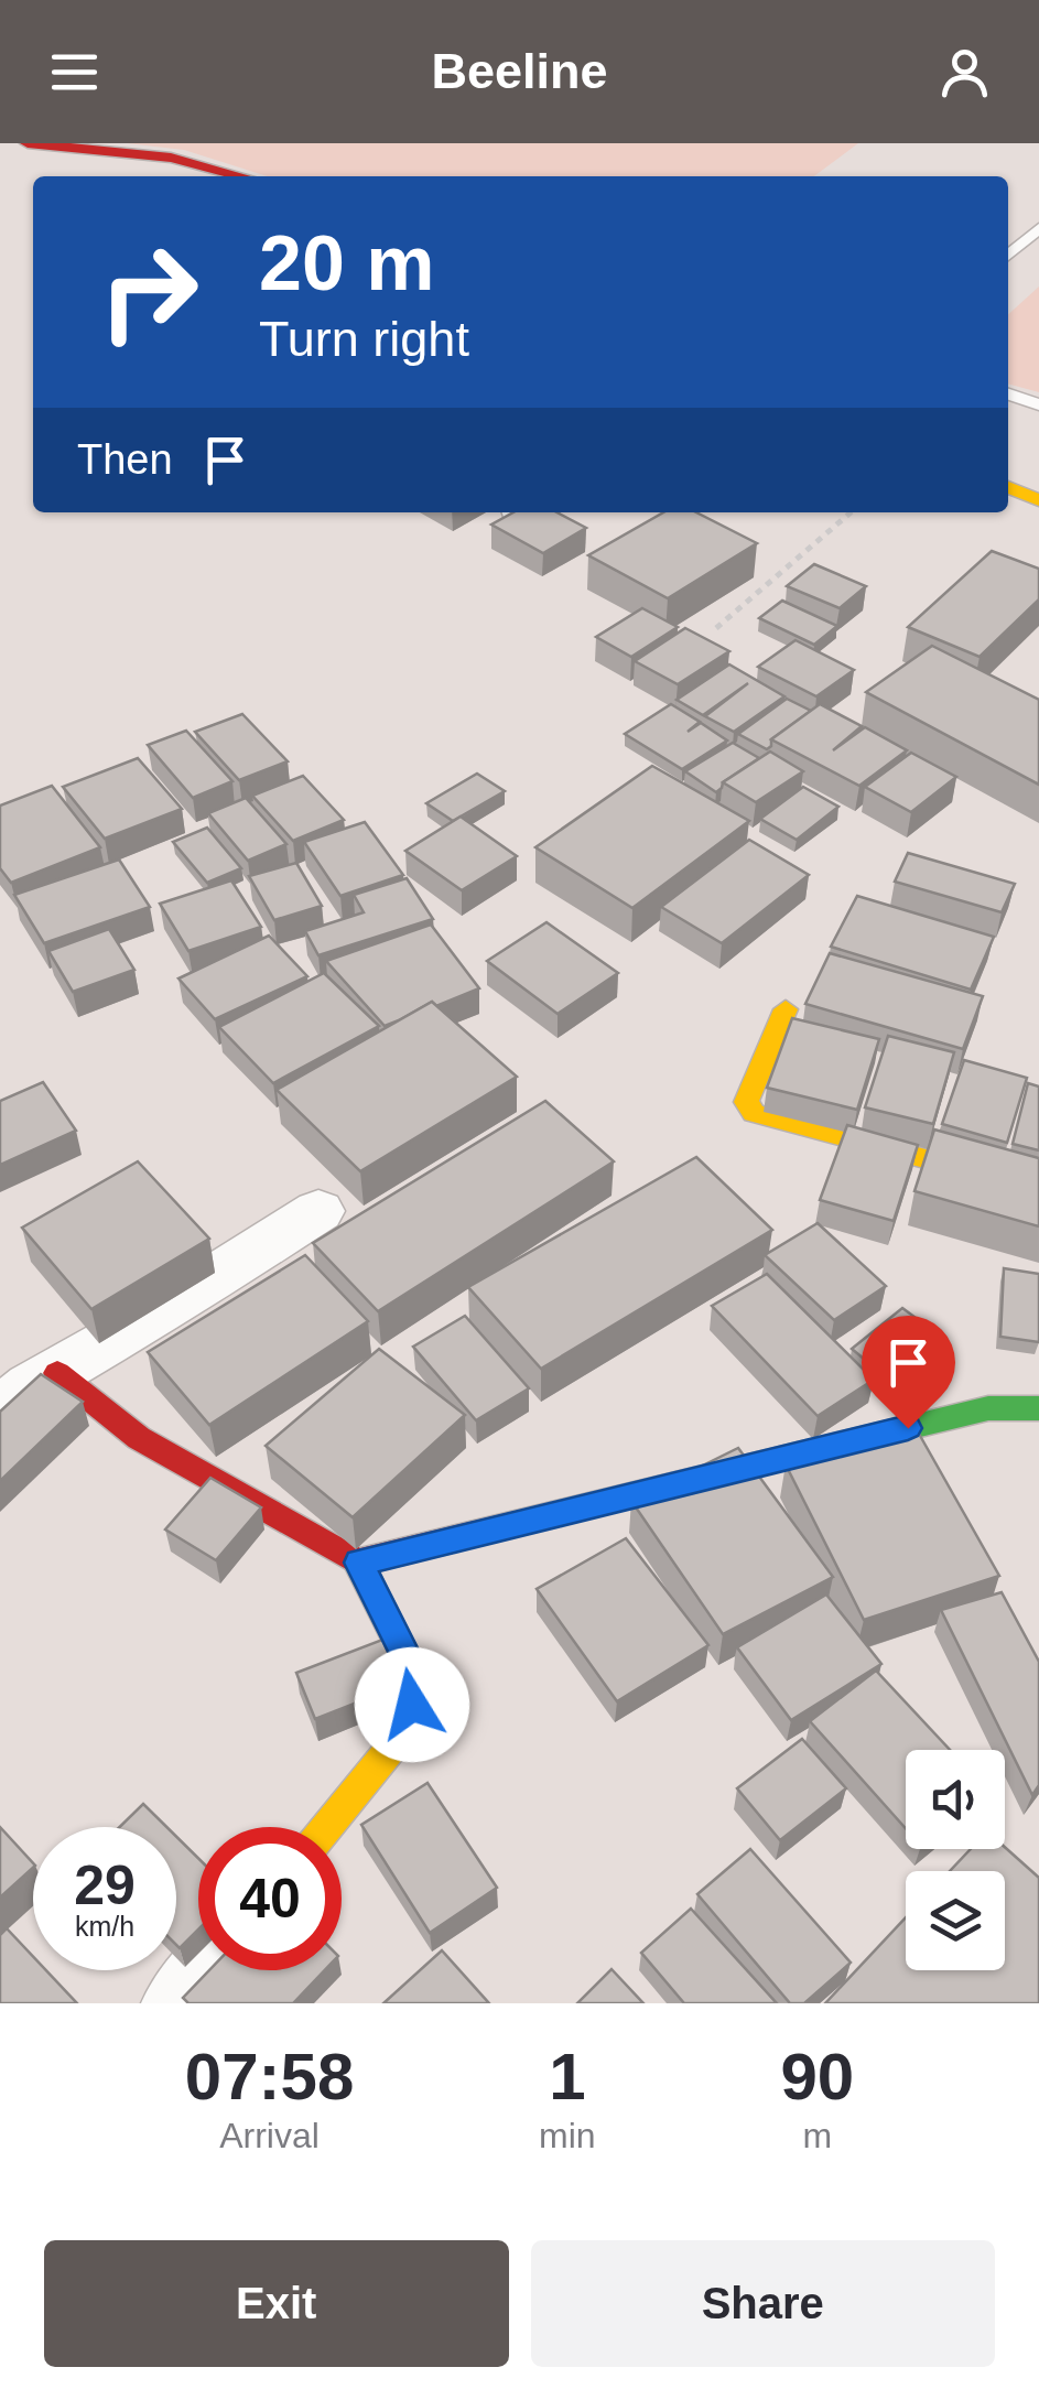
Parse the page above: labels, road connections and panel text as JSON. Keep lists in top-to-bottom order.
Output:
{
  "page": {
    "header": "Beeline",
    "turn": ["20 m", "Turn right"],
    "then": "Then",
    "speed": "29 km/h",
    "limit": "40",
    "eta": [
      "07:58",
      "Arrival",
      "1",
      "min",
      "90",
      "m"
    ],
    "buttons": ["Exit", "Share"]
  }
}
